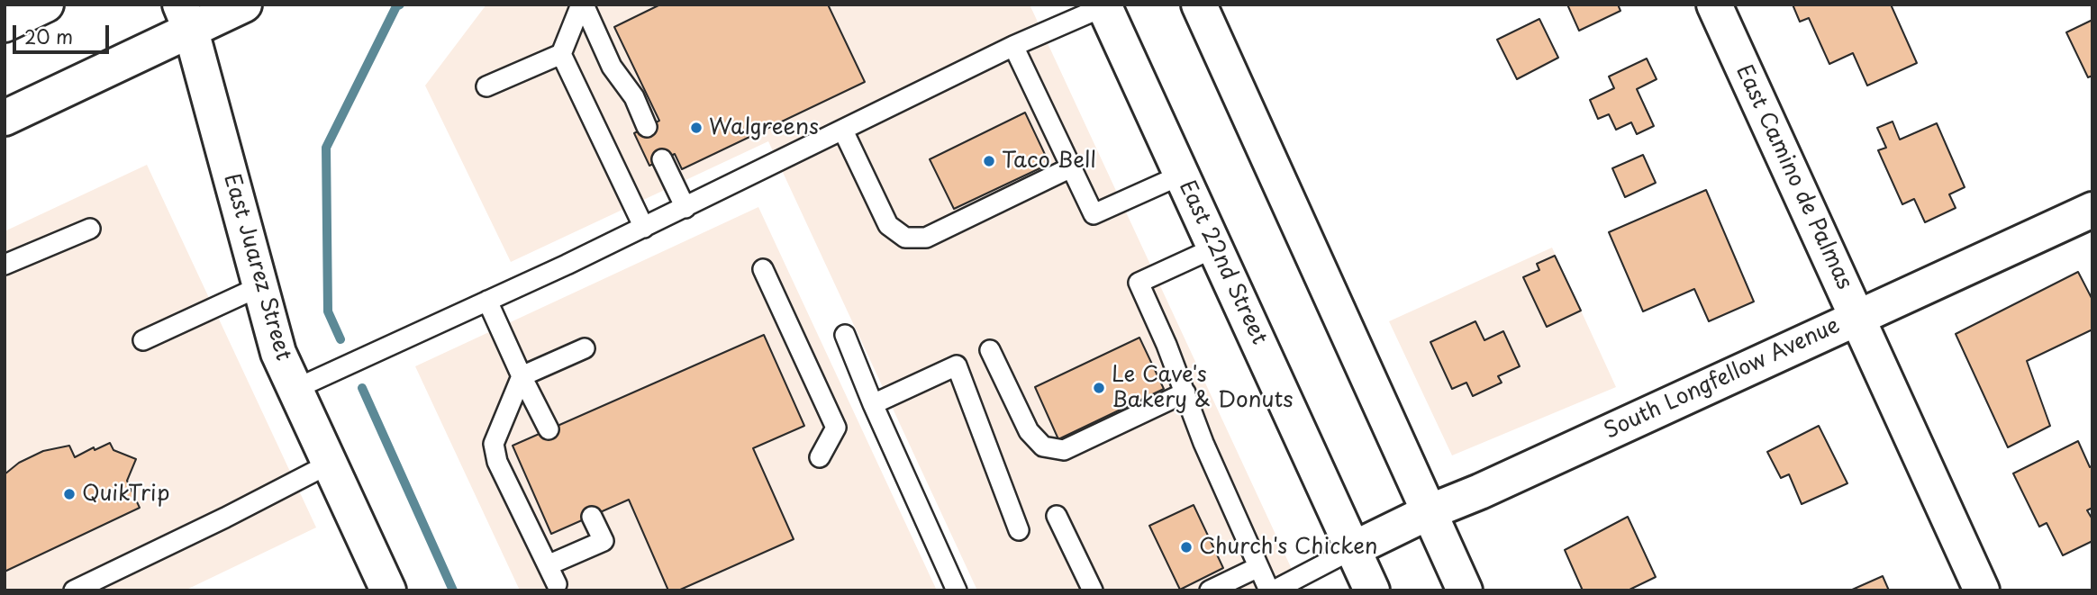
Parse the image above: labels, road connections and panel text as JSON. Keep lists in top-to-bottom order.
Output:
{
  "streets": {
    "street": [
      "East Camino de Palmas",
      "East 22nd Street",
      "East Juarez Street",
      "South Longfellow Avenue"
    ]
  },
  "crossings": [
    ["East Camino de Palmas", "South Longfellow Avenue"],
    ["East 22nd Street", "South Longfellow Avenue"]
  ],
  "places": [
    "Walgreens",
    "Taco Bell",
    "Le Cave's Bakery & Donuts",
    "QuikTrip",
    "Church's Chicken"
  ],
  "scale_bar": "20 m"
}
